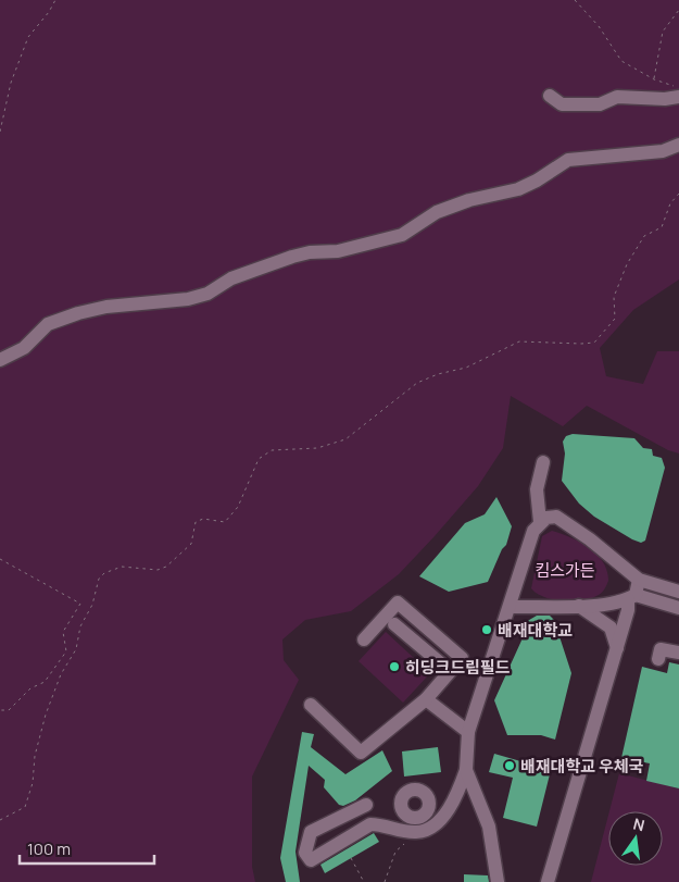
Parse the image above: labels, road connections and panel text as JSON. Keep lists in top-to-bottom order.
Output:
{
  "parks": ["킴스가든"],
  "places": ["배재대학교", "히딩크드림필드", "배재대학교 우체국"],
  "scale_bar": "100 m",
  "north": "top"
}
